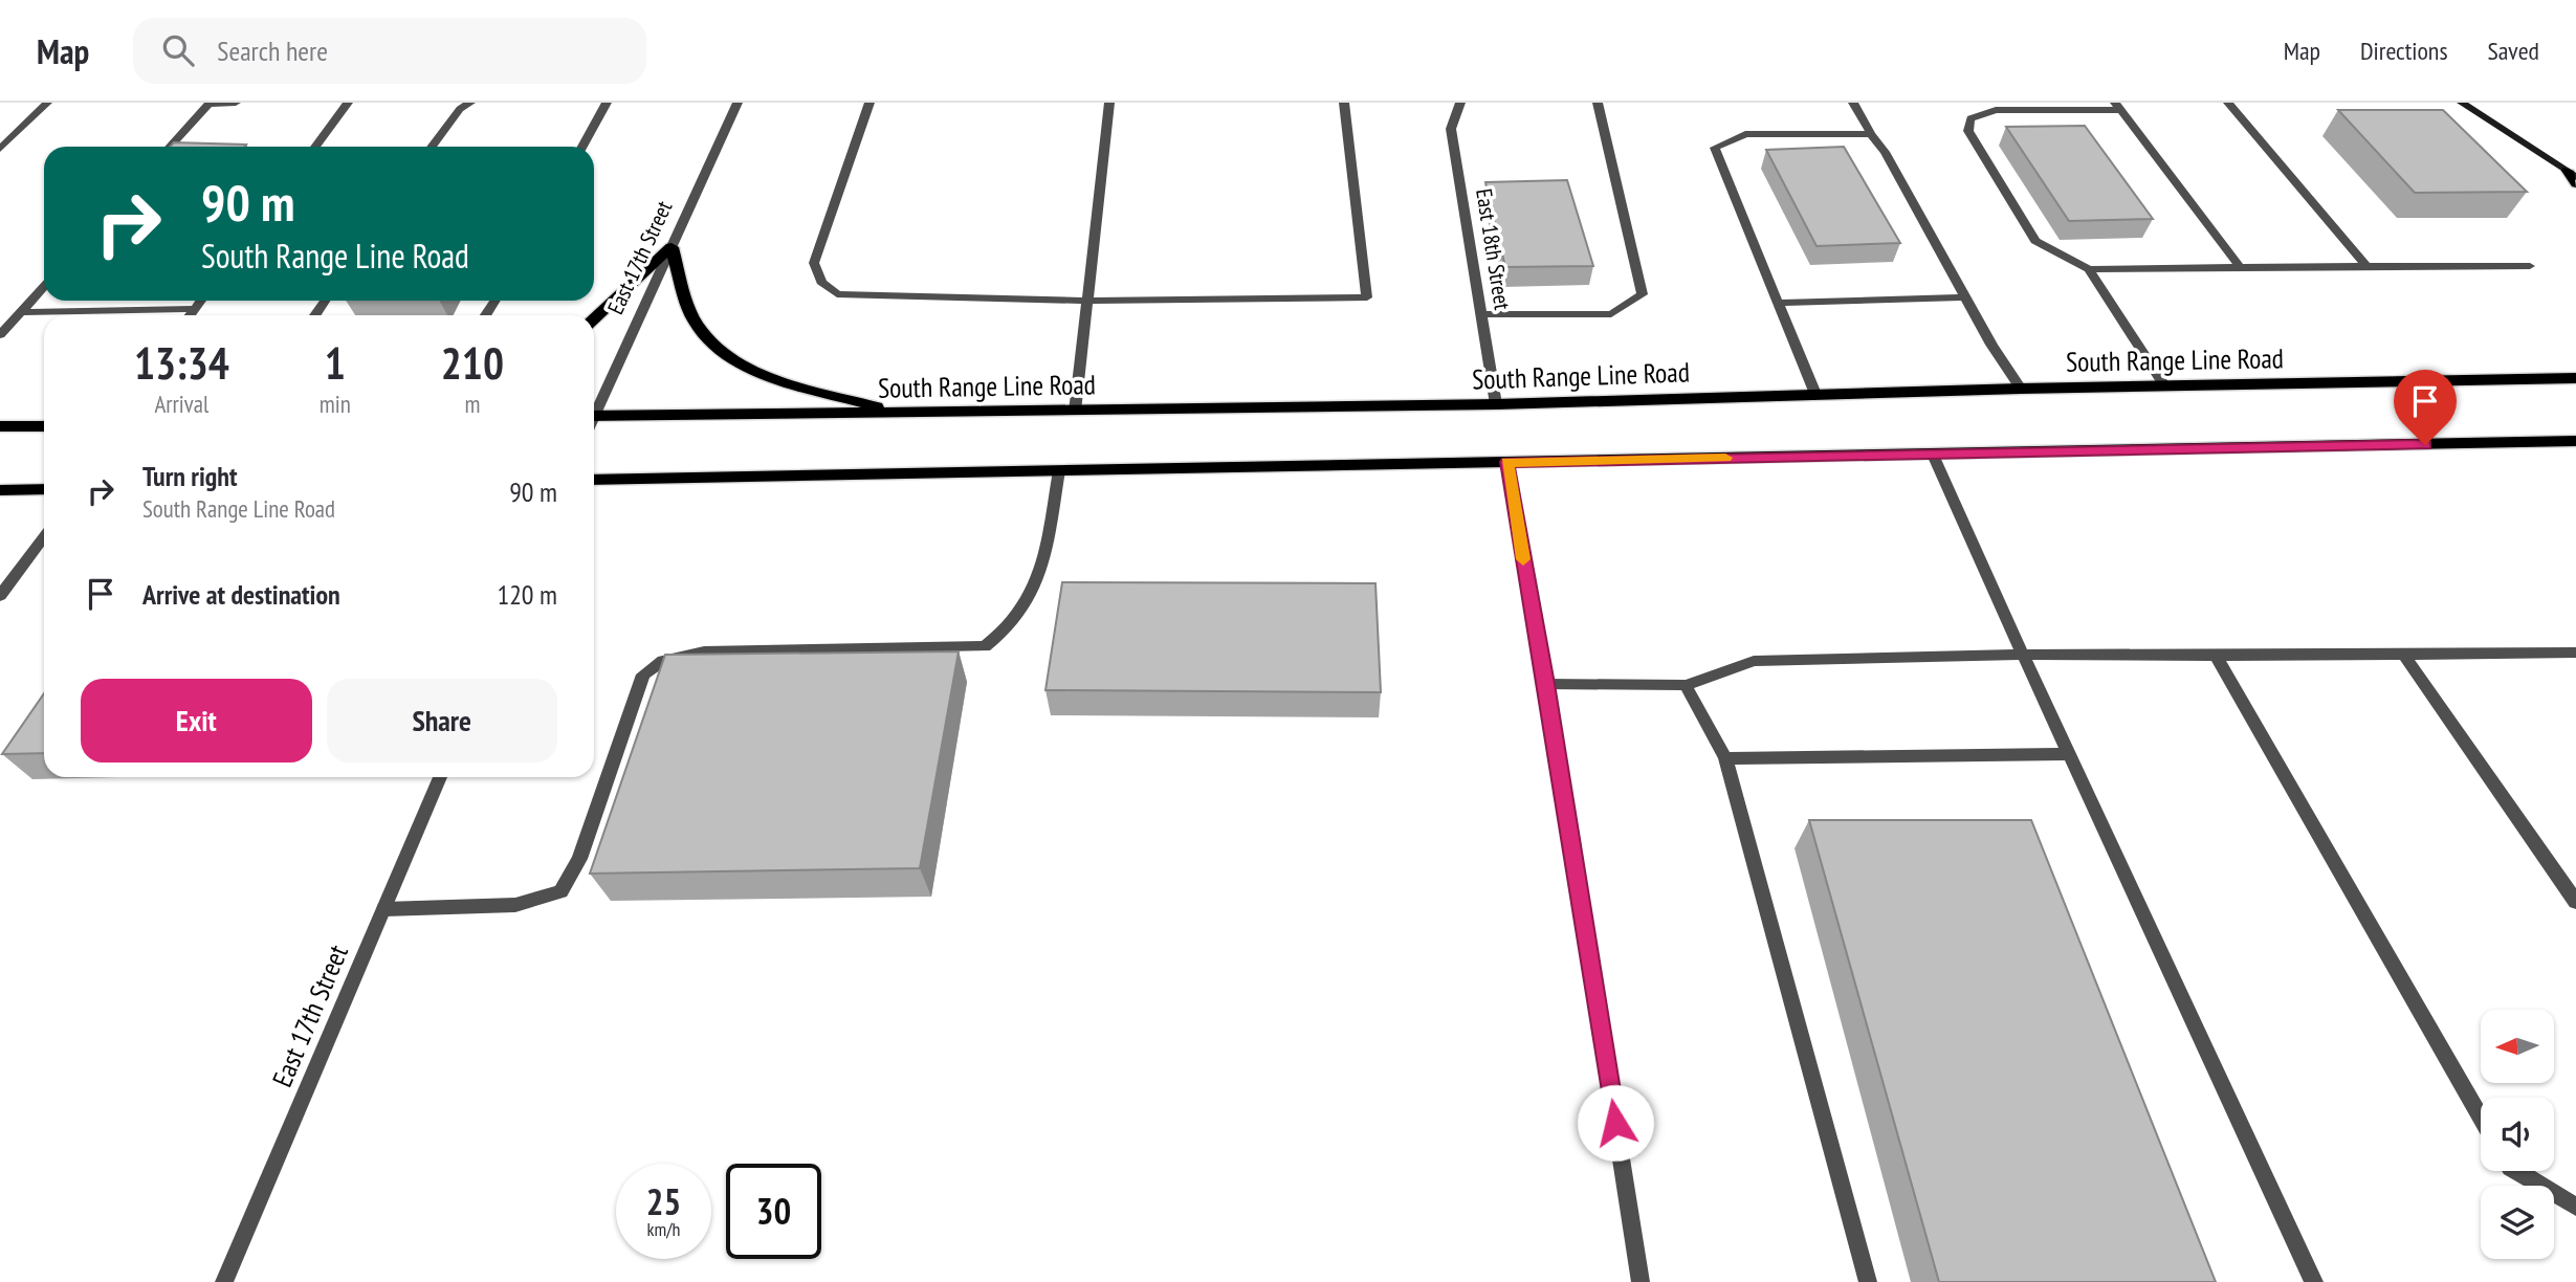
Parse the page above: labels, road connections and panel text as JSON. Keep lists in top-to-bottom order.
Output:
{
  "streets": {
    "main road": ["South Range Line Road"],
    "street": ["East 18th Street", "East 17th Street"]
  },
  "crossings": [
    ["East 18th Street", "South Range Line Road"]
  ],
  "north": "left",
  "page": {
    "header": "Map",
    "search": "Search here",
    "nav": ["Map", "Directions", "Saved"],
    "turn": ["90 m", "South Range Line Road"],
    "eta": [
      "13:34",
      "Arrival",
      "1",
      "min",
      "210",
      "m"
    ],
    "list": [
      {
        "name": "Turn right",
        "note": "South Range Line Road",
        "value": "90 m"
      },
      {
        "name": "Arrive at destination",
        "value": "120 m"
      }
    ],
    "buttons": ["Exit", "Share"],
    "speed": "25 km/h",
    "limit": "30"
  }
}
